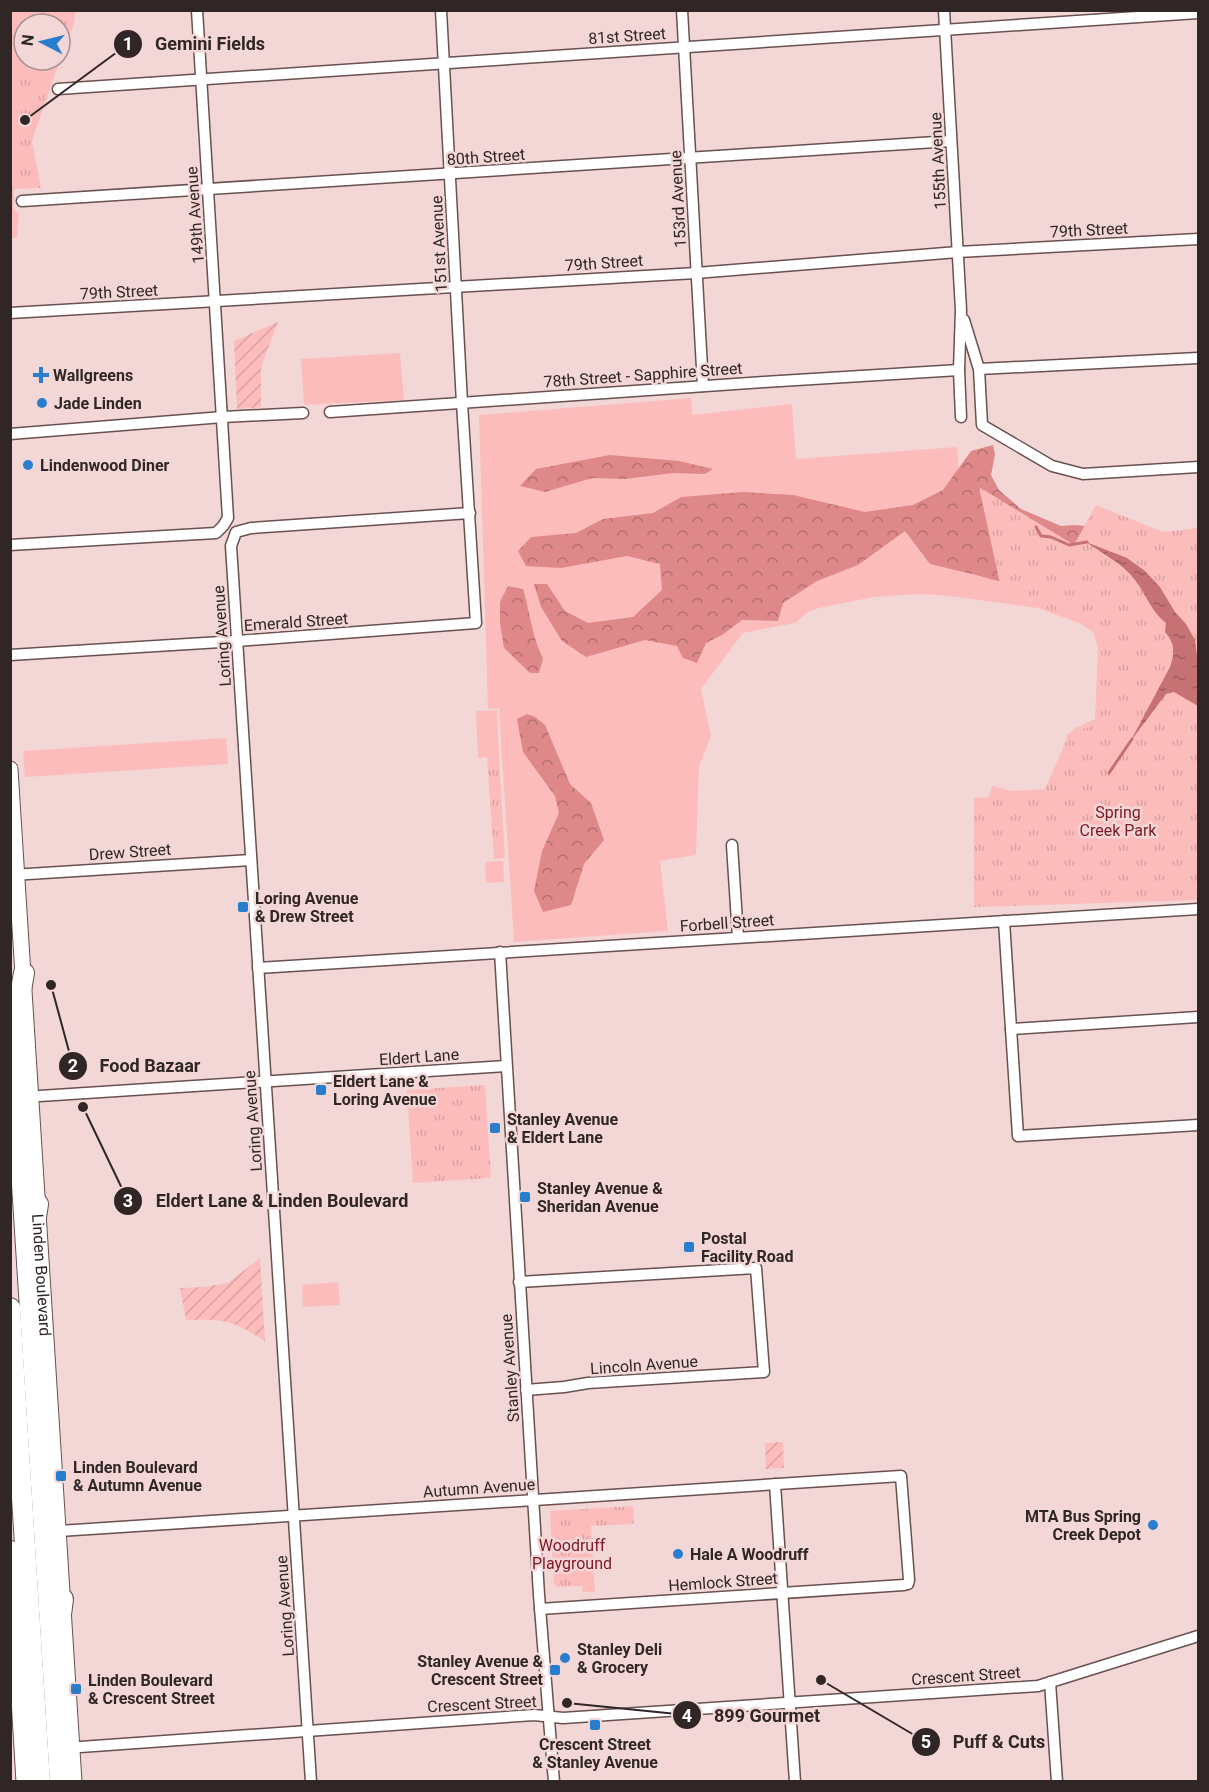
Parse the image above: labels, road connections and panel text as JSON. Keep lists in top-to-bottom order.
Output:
{
  "streets": {
    "highway": ["Linden Boulevard"],
    "street": [
      "81st Street",
      "80th Street",
      "155th Avenue",
      "153rd Avenue",
      "149th Avenue",
      "79th Street",
      "151st Avenue",
      "78th Street - Sapphire Street",
      "Emerald Street",
      "Loring Avenue",
      "Drew Street",
      "Forbell Street",
      "Eldert Lane",
      "Lincoln Avenue",
      "Stanley Avenue",
      "Autumn Avenue",
      "Hemlock Street",
      "Crescent Street"
    ]
  },
  "crossings": [
    ["81st Street", "155th Avenue"],
    ["81st Street", "153rd Avenue"],
    ["81st Street", "149th Avenue"],
    ["81st Street", "151st Avenue"],
    ["80th Street", "155th Avenue"],
    ["80th Street", "153rd Avenue"],
    ["80th Street", "149th Avenue"],
    ["80th Street", "151st Avenue"],
    ["155th Avenue", "79th Street"],
    ["155th Avenue", "78th Street - Sapphire Street"],
    ["153rd Avenue", "79th Street"],
    ["153rd Avenue", "78th Street - Sapphire Street"],
    ["149th Avenue", "79th Street"],
    ["79th Street", "151st Avenue"],
    ["151st Avenue", "78th Street - Sapphire Street"],
    ["Emerald Street", "Loring Avenue"],
    ["Loring Avenue", "Drew Street"],
    ["Loring Avenue", "Forbell Street"],
    ["Loring Avenue", "Eldert Lane"],
    ["Loring Avenue", "Autumn Avenue"],
    ["Loring Avenue", "Crescent Street"],
    ["Drew Street", "Linden Boulevard"],
    ["Forbell Street", "Stanley Avenue"],
    ["Eldert Lane", "Linden Boulevard"],
    ["Eldert Lane", "Stanley Avenue"],
    ["Linden Boulevard", "Autumn Avenue"],
    ["Linden Boulevard", "Crescent Street"],
    ["Lincoln Avenue", "Stanley Avenue"],
    ["Stanley Avenue", "Autumn Avenue"],
    ["Stanley Avenue", "Hemlock Street"],
    ["Stanley Avenue", "Crescent Street"],
    ["Autumn Avenue", "Hemlock Street"]
  ],
  "parks": ["Spring Creek Park", "Woodruff Playground"],
  "places": {
    "other": [
      "Gemini Fields",
      "Jade Linden",
      "Lindenwood Diner",
      "Food Bazaar",
      "Eldert Lane & Linden Boulevard",
      "MTA Bus Spring Creek Depot",
      "Hale A Woodruff",
      "Stanley Deli & Grocery",
      "Puff & Cuts",
      "899 Gourmet"
    ],
    "health": ["Wallgreens"],
    "transit": [
      "Loring Avenue & Drew Street",
      "Eldert Lane & Loring Avenue",
      "Stanley Avenue & Eldert Lane",
      "Stanley Avenue & Sheridan Avenue",
      "Postal Facility Road",
      "Linden Boulevard & Autumn Avenue",
      "Stanley Avenue & Crescent Street",
      "Linden Boulevard & Crescent Street",
      "Crescent Street & Stanley Avenue"
    ]
  },
  "north": "left"
}
